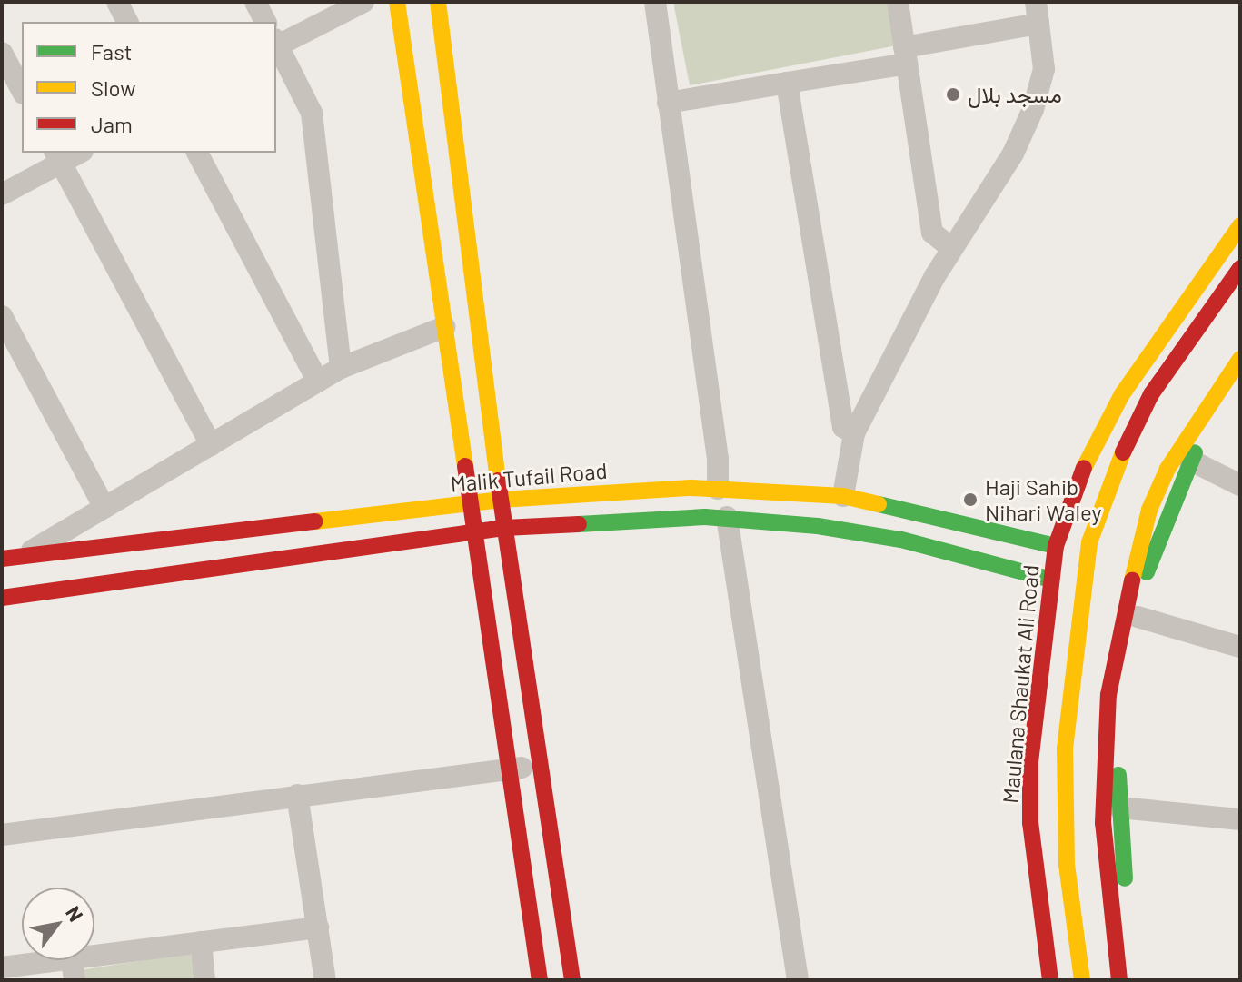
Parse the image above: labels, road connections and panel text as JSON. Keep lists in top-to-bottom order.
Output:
{
  "streets": {
    "street": ["Malik Tufail Road", "Maulana Shaukat Ali Road"]
  },
  "crossings": [
    ["Malik Tufail Road", "Maulana Shaukat Ali Road"]
  ],
  "places": ["مسجد بلال", "Haji Sahib Nihari Waley"],
  "legend": ["Fast", "Slow", "Jam"],
  "north": "top right"
}
